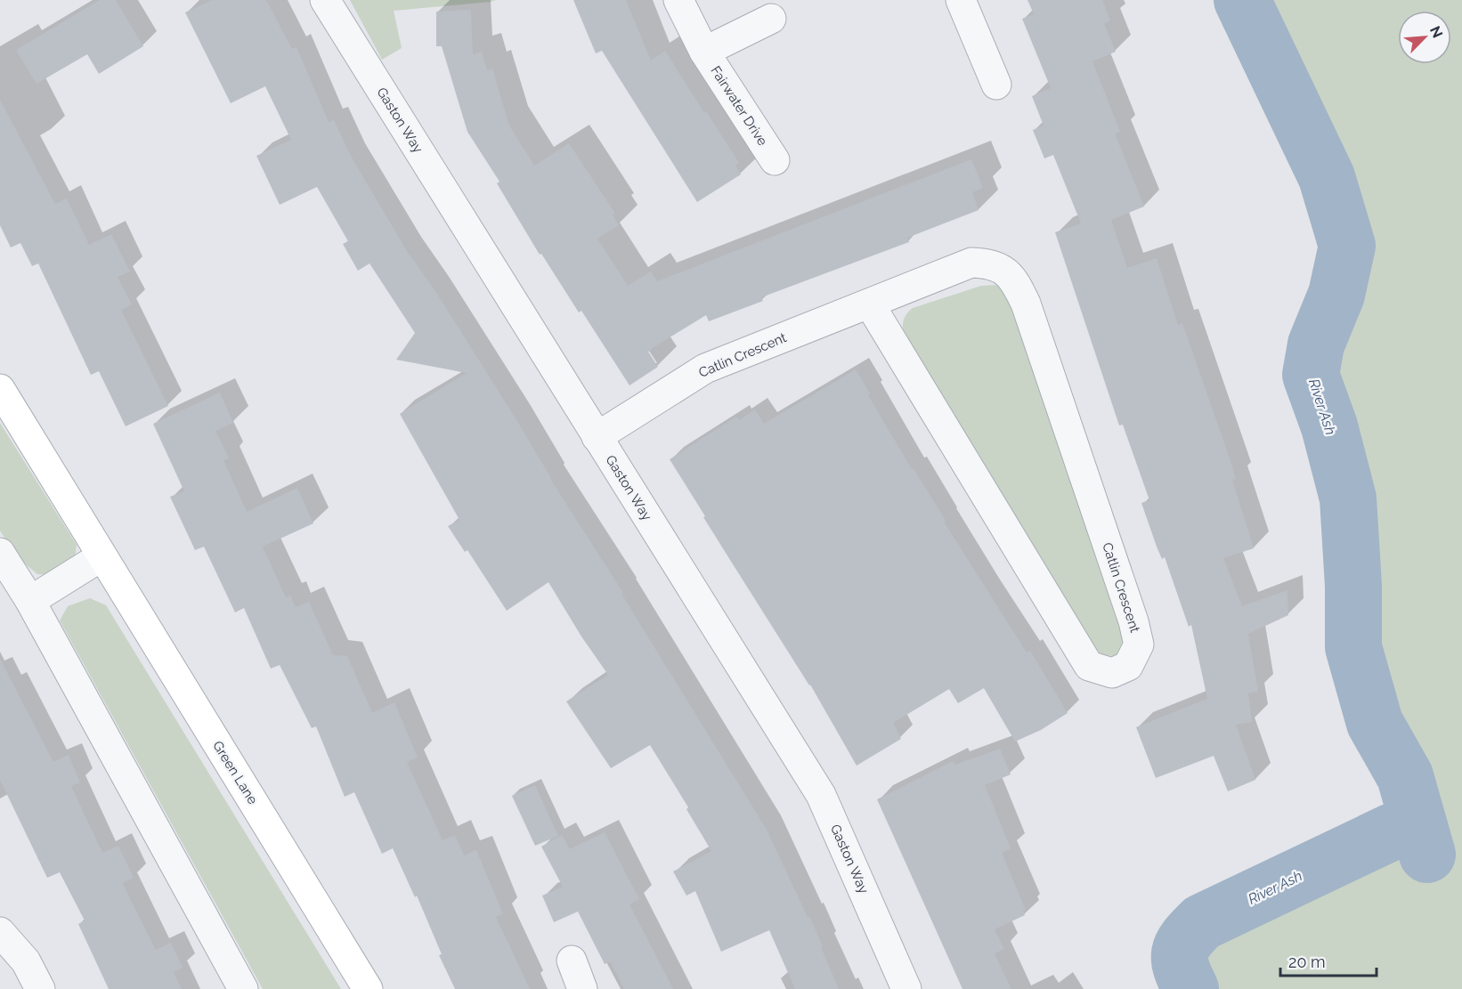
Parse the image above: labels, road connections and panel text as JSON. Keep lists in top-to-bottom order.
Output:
{
  "streets": {
    "main road": ["Green Lane"],
    "street": ["Fairwater Drive", "Gaston Way", "Catlin Crescent"]
  },
  "crossings": [
    ["Gaston Way", "Catlin Crescent"]
  ],
  "water": ["River Ash"],
  "scale_bar": "20 m",
  "north": "top right"
}
